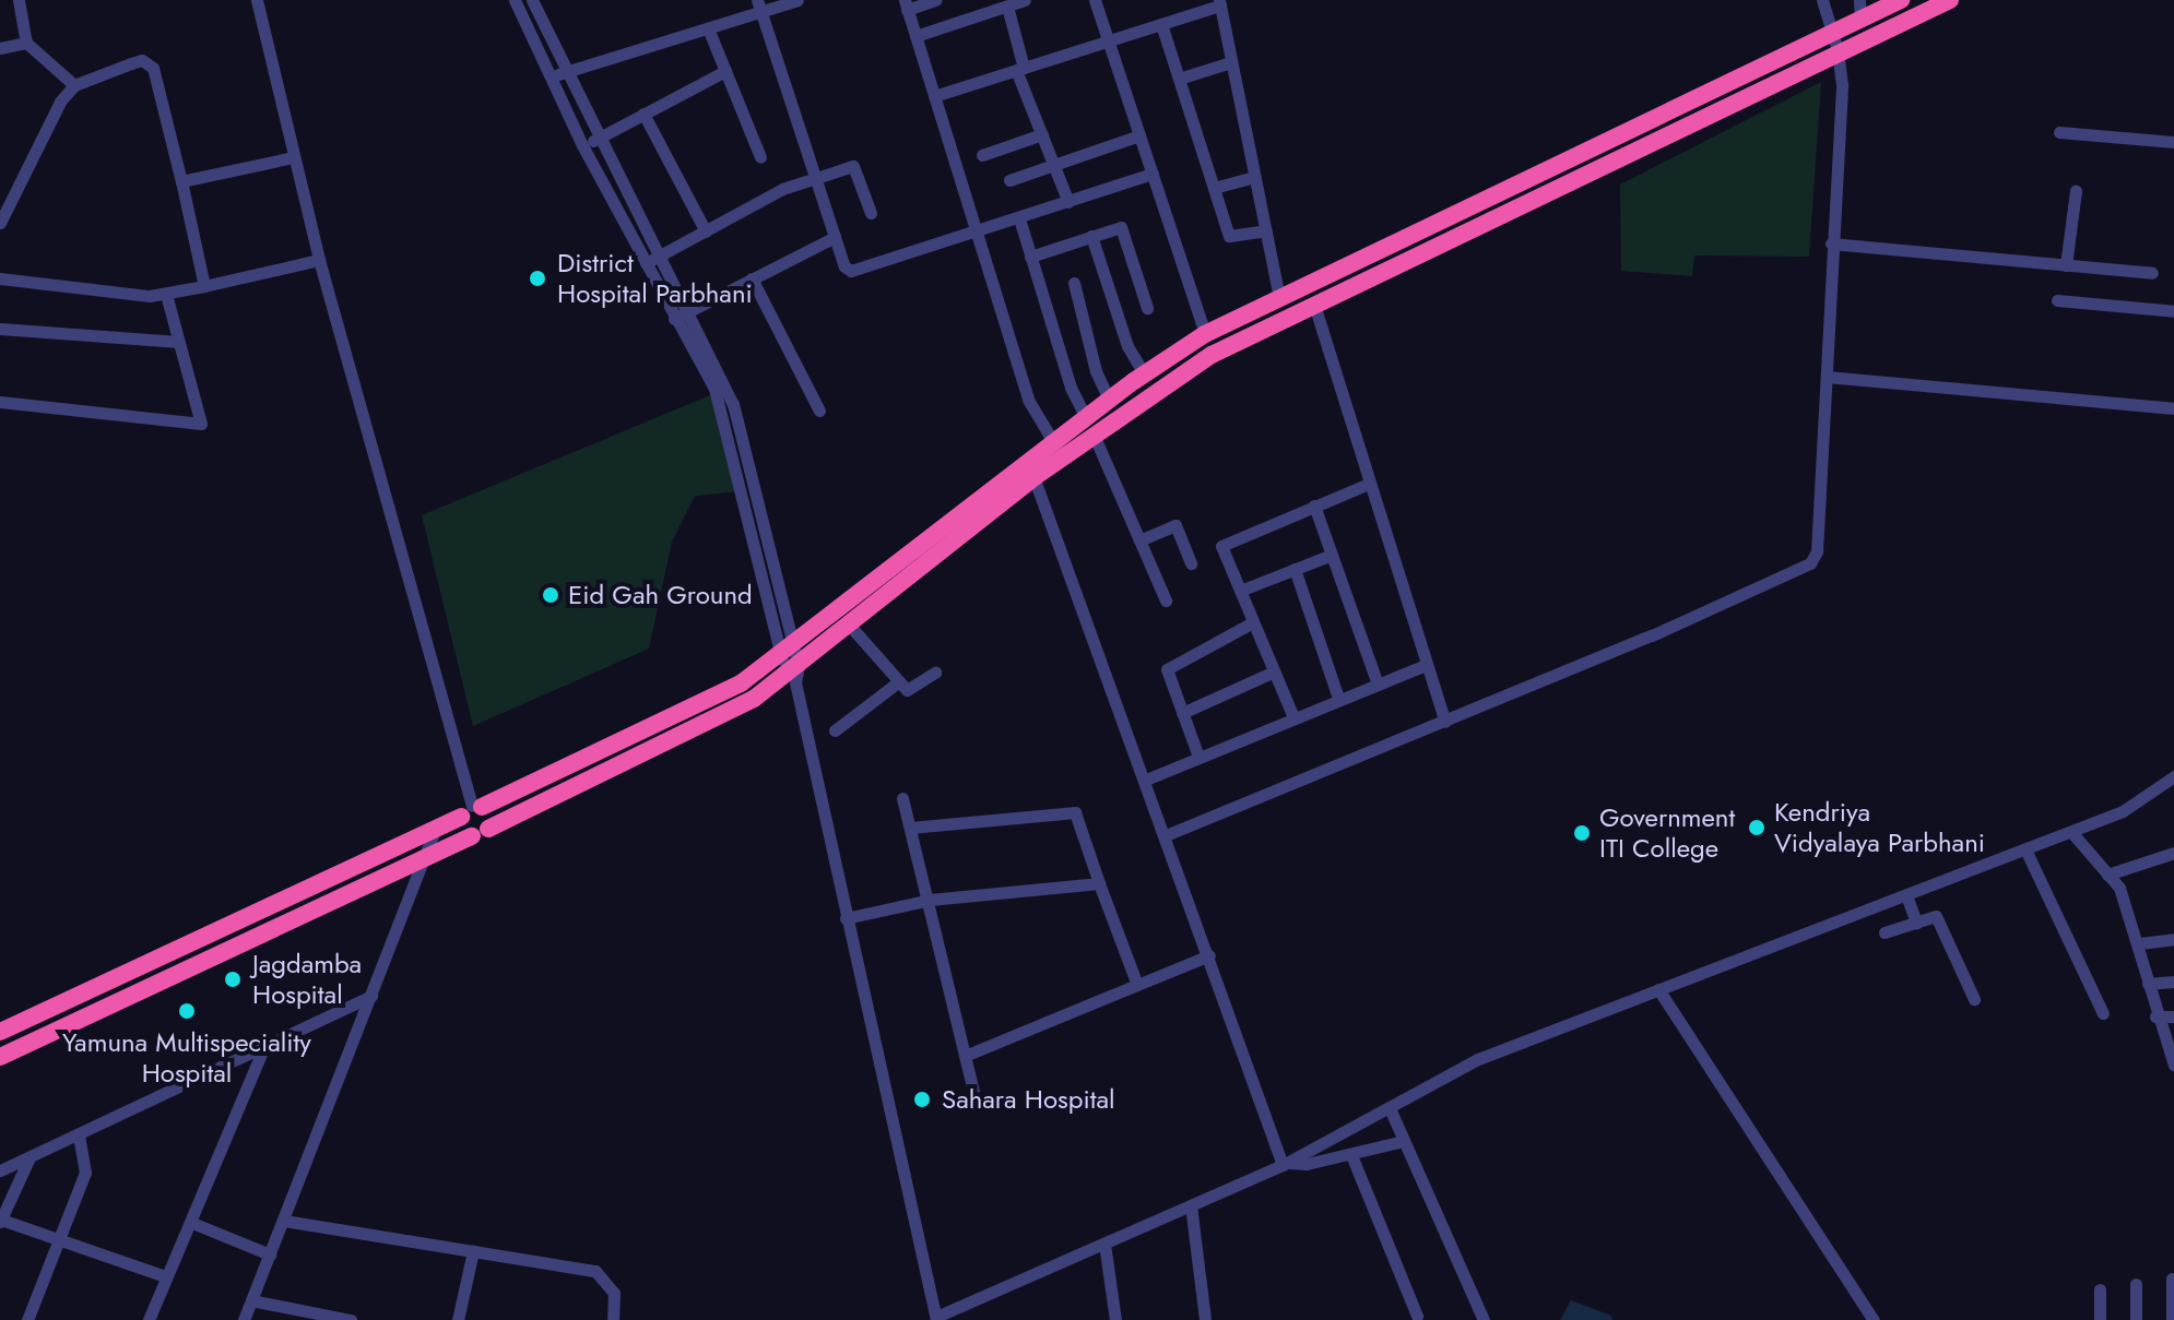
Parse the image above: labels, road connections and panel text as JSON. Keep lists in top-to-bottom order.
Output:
{
  "places": [
    "District Hospital Parbhani",
    "Eid Gah Ground",
    "Kendriya Vidyalaya Parbhani",
    "Government ITI College",
    "Jagdamba Hospital",
    "Yamuna Multispeciality Hospital",
    "Sahara Hospital"
  ]
}
